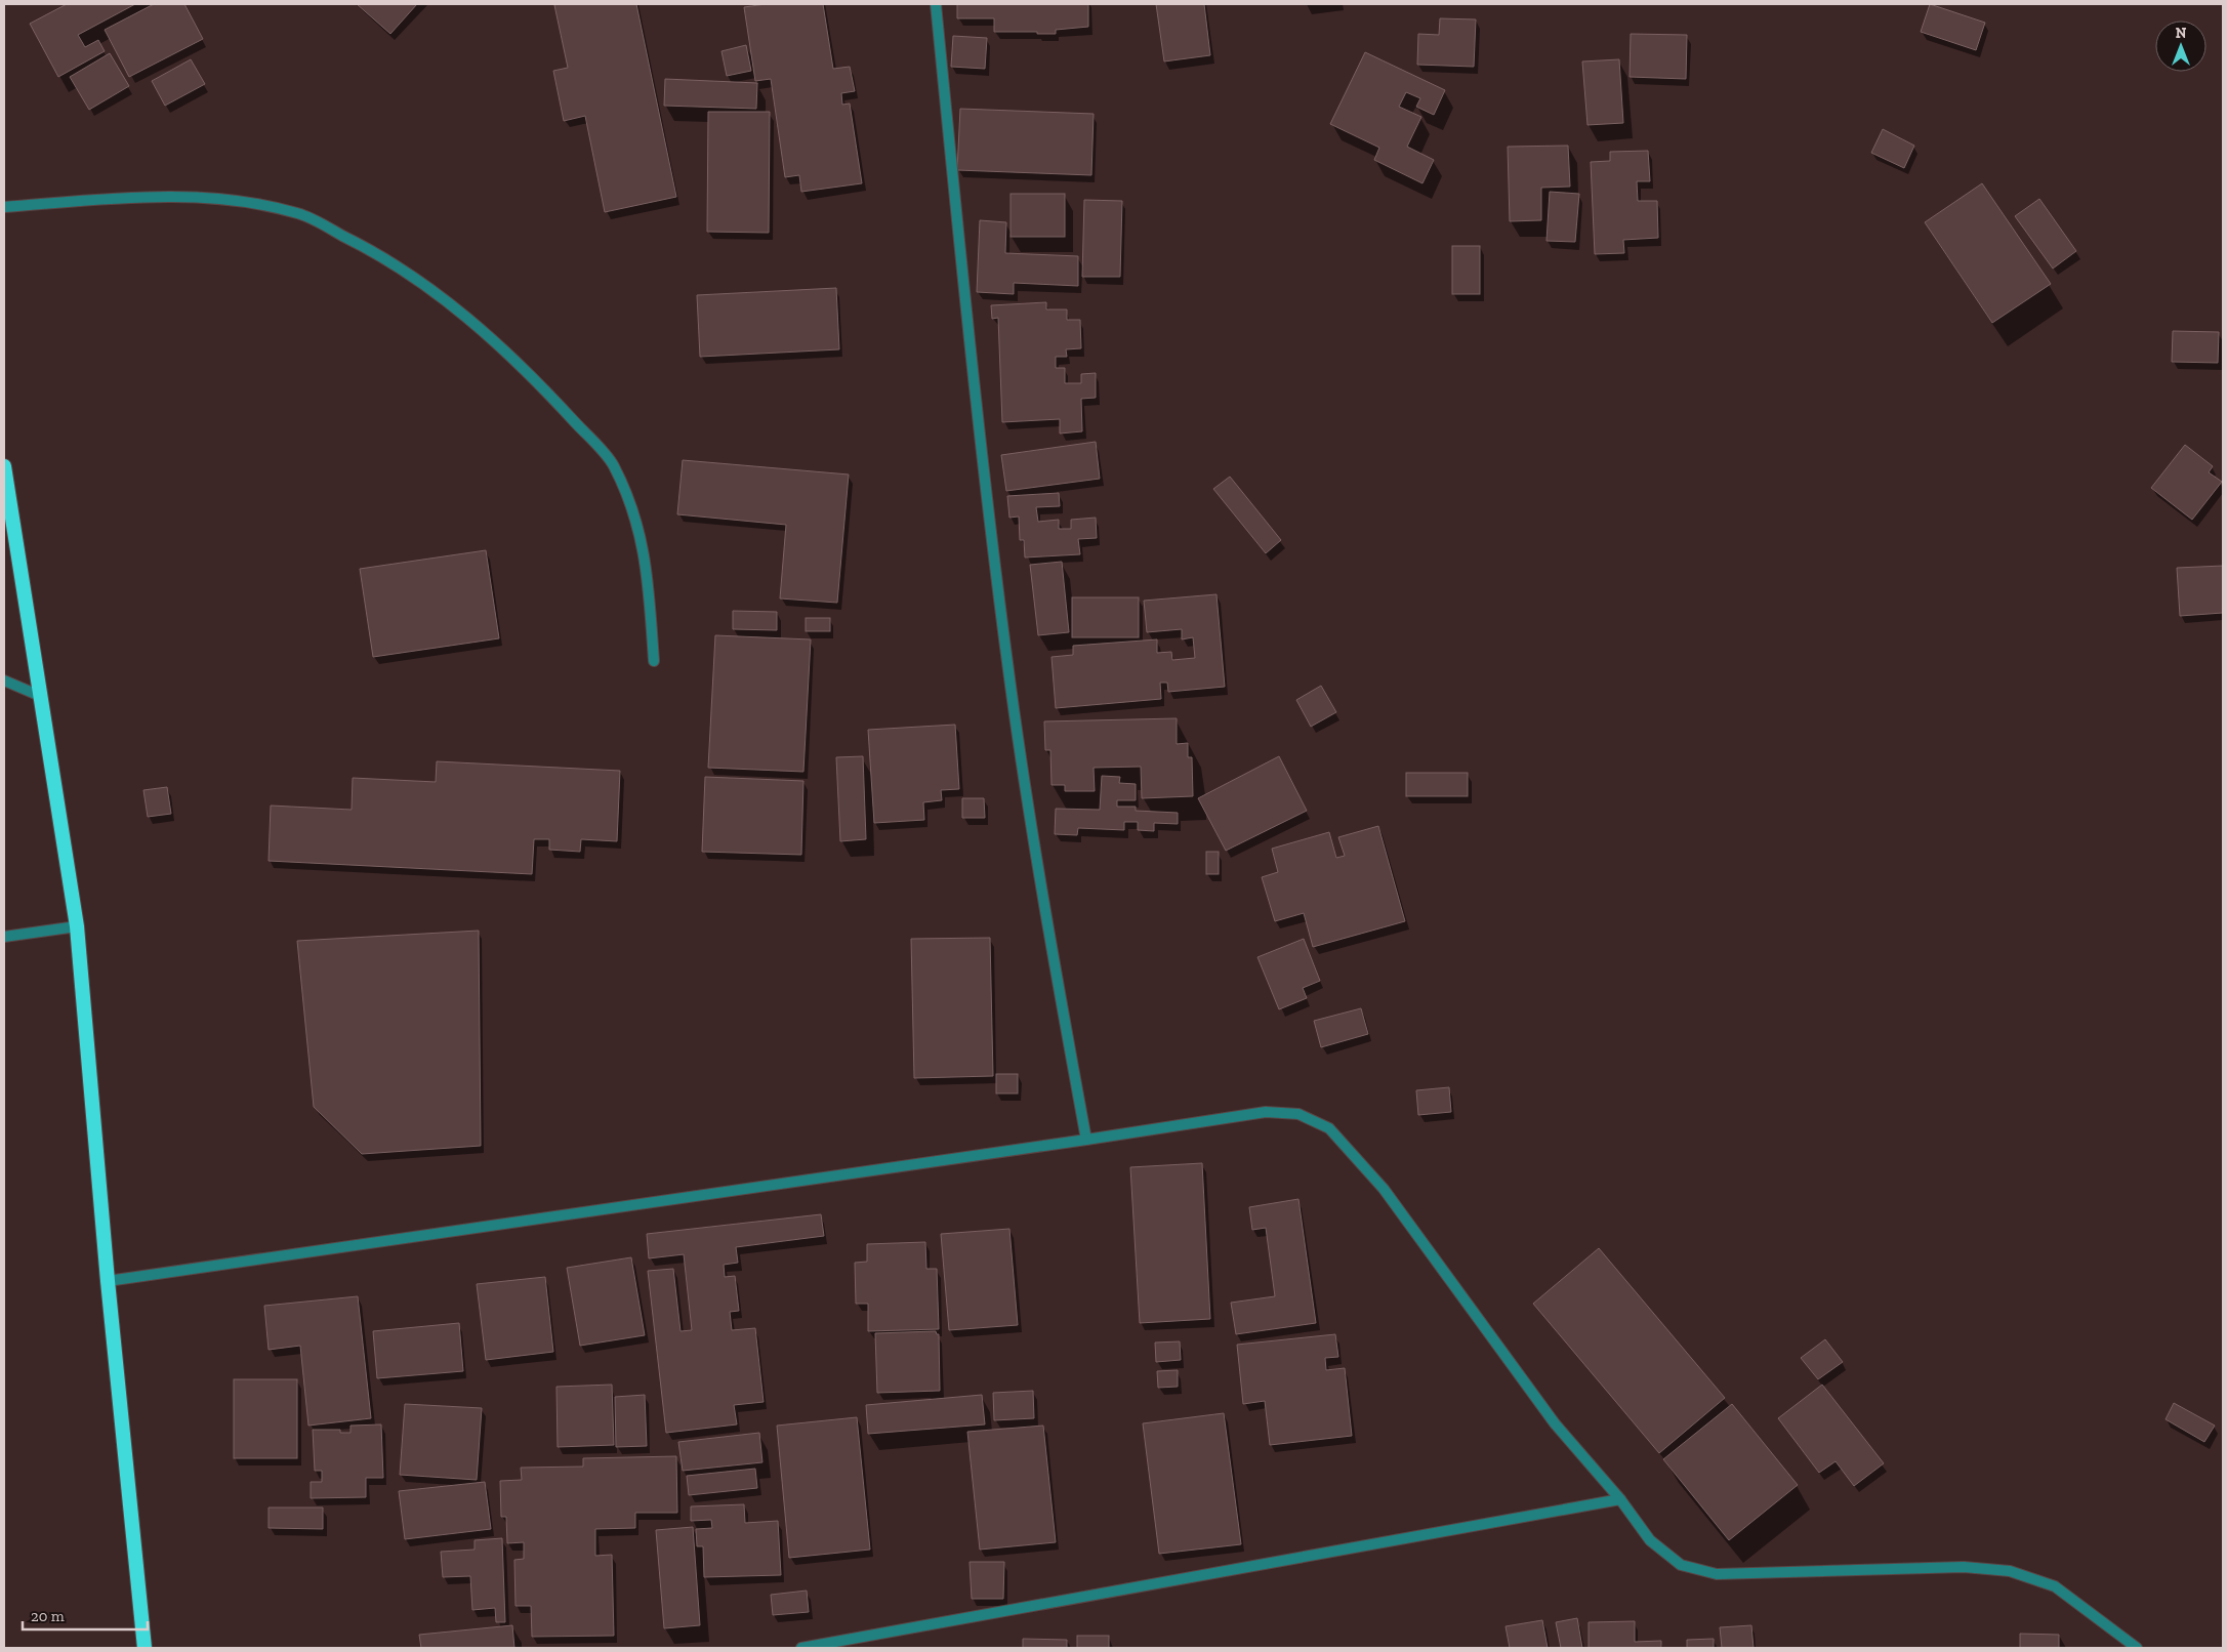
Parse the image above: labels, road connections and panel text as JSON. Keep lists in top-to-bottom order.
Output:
{
  "scale_bar": "20 m",
  "north": "top"
}
